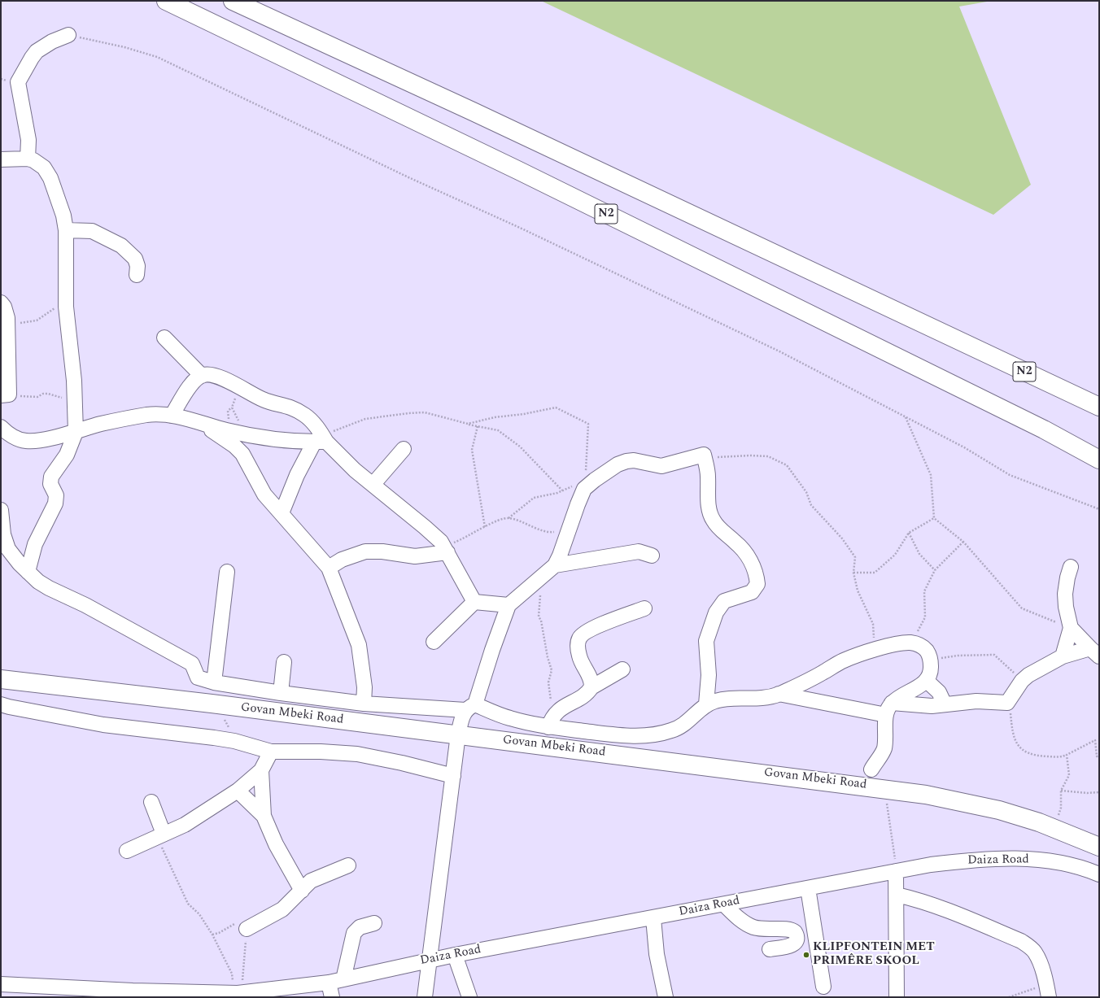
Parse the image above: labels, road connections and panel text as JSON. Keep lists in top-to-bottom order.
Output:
{
  "streets": {
    "main road": ["N2", "Govan Mbeki Road"],
    "street": ["Daiza Road"]
  },
  "places": ["KLIPFONTEIN MET PRIMÊRE SKOOL"]
}
